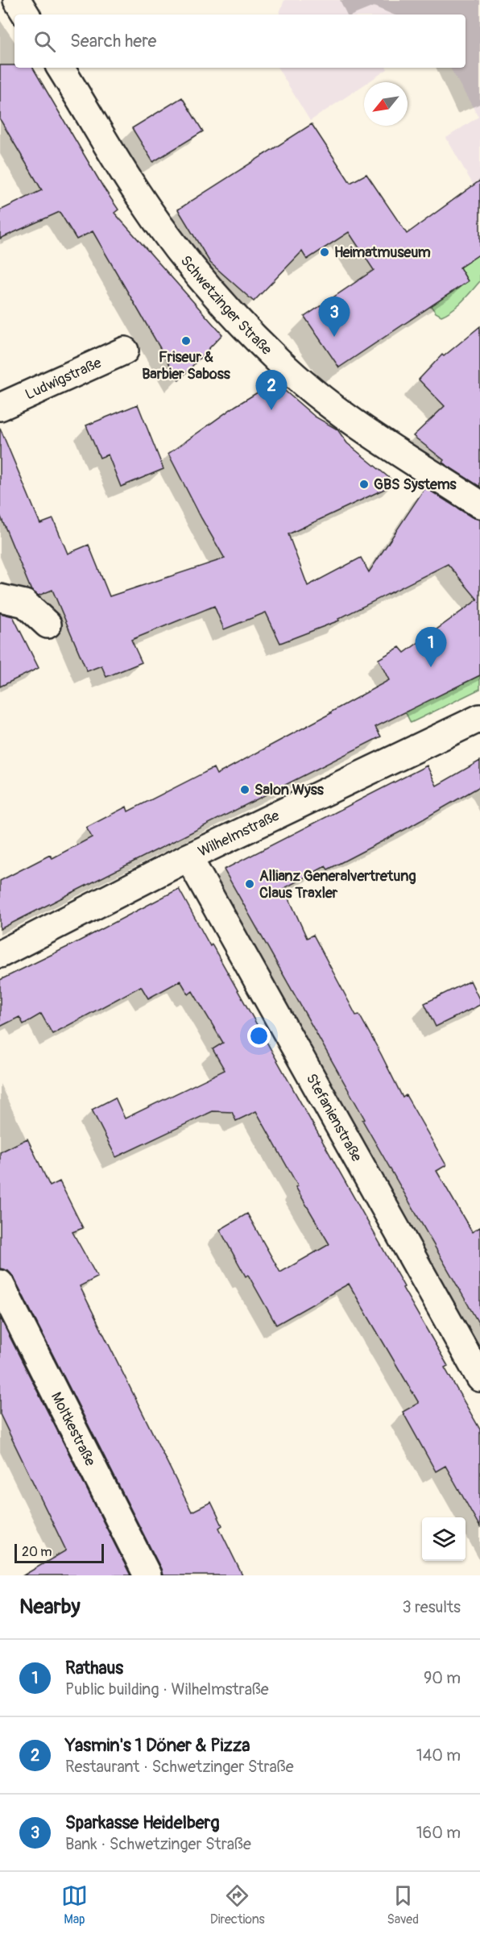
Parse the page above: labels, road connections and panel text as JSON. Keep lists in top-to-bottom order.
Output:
{
  "streets": {
    "street": [
      "Schwetzinger Straße",
      "Ludwigstraße",
      "Wilhelmstraße",
      "Stefanienstraße",
      "Moltkestraße"
    ]
  },
  "crossings": [
    ["Wilhelmstraße", "Stefanienstraße"]
  ],
  "places": [
    "Heimatmuseum",
    "Friseur & Barbier Saboss",
    "GBS Systems",
    "Salon Wyss",
    "Allianz Generalvertretung Claus Traxler"
  ],
  "scale_bar": "20 m",
  "north": "bottom left",
  "page": {
    "search": "Search here",
    "pins": ["3", "2", "1"],
    "scale": "20 m",
    "heading": ["Nearby", "3 results"],
    "list": [
      {
        "mark": "1",
        "name": "Rathaus",
        "note": "Public building · Wilhelmstraße",
        "value": "90 m"
      },
      {
        "mark": "2",
        "name": "Yasmin's 1 Döner & Pizza",
        "note": "Restaurant · Schwetzinger Straße",
        "value": "140 m"
      },
      {
        "mark": "3",
        "name": "Sparkasse Heidelberg",
        "note": "Bank · Schwetzinger Straße",
        "value": "160 m"
      }
    ],
    "nav": ["Map", "Directions", "Saved"]
  }
}
